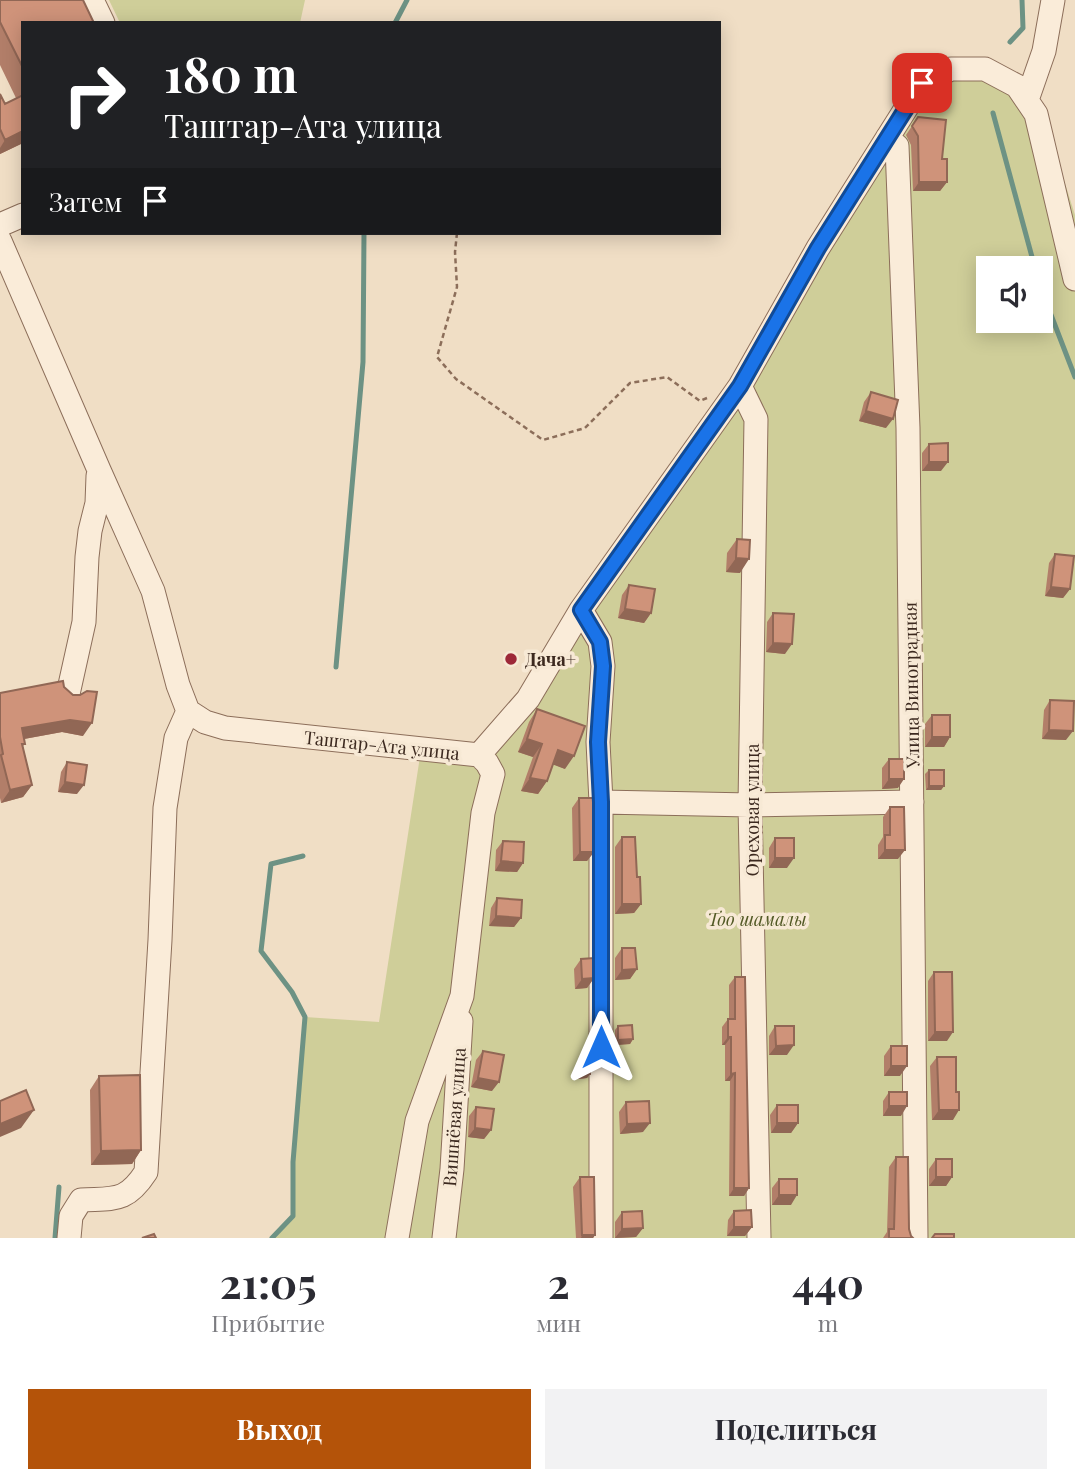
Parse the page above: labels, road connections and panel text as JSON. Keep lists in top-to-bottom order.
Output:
{
  "streets": {
    "street": [
      "Улица Виноградная",
      "Таштар-Ата улица",
      "Ореховая улица",
      "Вишнёвая улица"
    ]
  },
  "crossings": [
    ["Улица Виноградная", "Таштар-Ата улица"],
    ["Таштар-Ата улица", "Ореховая улица"]
  ],
  "parks": ["Тоо шамалы"],
  "places": ["Дача+"],
  "page": {
    "turn": ["180 m", "Таштар-Ата улица"],
    "then": "Затем",
    "eta": [
      "21:05",
      "Прибытие",
      "2",
      "мин",
      "440",
      "m"
    ],
    "buttons": ["Выход", "Поделиться"]
  }
}
